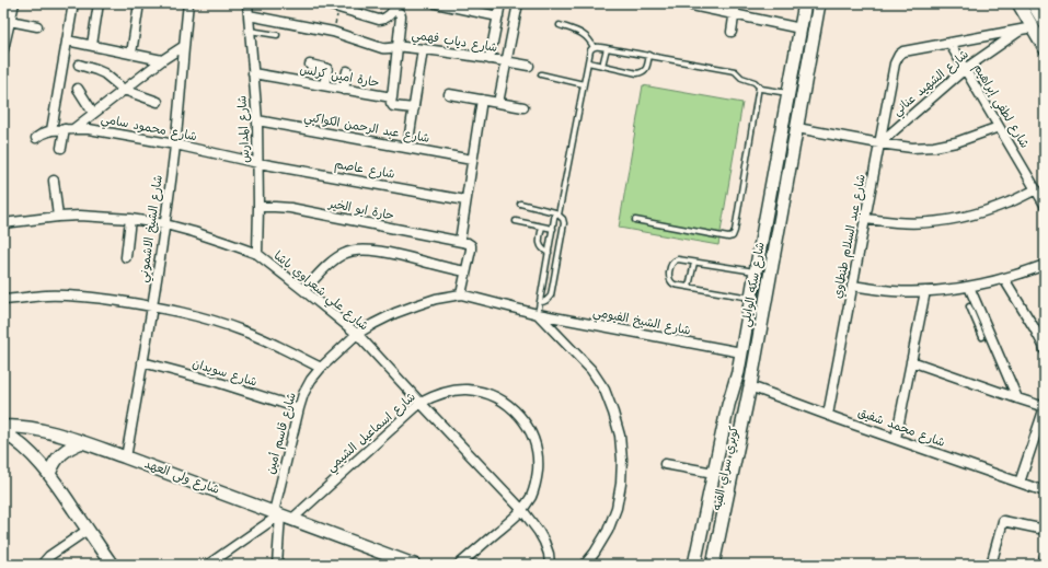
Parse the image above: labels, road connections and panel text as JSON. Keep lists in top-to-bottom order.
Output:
{
  "streets": {
    "main road": ["شارع سكه الوايلي", "كوبري سراي القبه", "شارع ولى العهد"],
    "street": [
      "شارع دياب فهمي",
      "حارة امين كرلس",
      "شارع الشهيد عناني",
      "شارع لطفي إبراهيم",
      "شارع محمود سامي",
      "شارع عبد الرحمن الكواكبي",
      "شارع المدارس",
      "شارع عاصم",
      "حارة ابو الخير",
      "شارع الشيخ الاشموني",
      "شارع عبد السلام طنطاوي",
      "شارع علي شعراوي باشا",
      "شارع الشيخ الفيومي",
      "شارع سويدان",
      "شارع محمد شفيق",
      "شارع اسماعيل الشيمي",
      "شارع قاسم أمين"
    ]
  },
  "crossings": [
    ["شارع دياب فهمي", "شارع المدارس"],
    ["حارة امين كرلس", "شارع المدارس"],
    ["شارع الشهيد عناني", "شارع لطفي إبراهيم"],
    ["شارع الشهيد عناني", "شارع عبد السلام طنطاوي"],
    ["شارع محمود سامي", "شارع المدارس"],
    ["شارع محمود سامي", "شارع عاصم"],
    ["شارع محمود سامي", "شارع الشيخ الاشموني"],
    ["شارع عبد الرحمن الكواكبي", "شارع المدارس"],
    ["شارع المدارس", "شارع عاصم"],
    ["شارع المدارس", "حارة ابو الخير"],
    ["شارع المدارس", "شارع علي شعراوي باشا"],
    ["شارع الشيخ الاشموني", "شارع علي شعراوي باشا"],
    ["شارع الشيخ الاشموني", "شارع سويدان"],
    ["شارع الشيخ الاشموني", "شارع ولى العهد"],
    ["شارع عبد السلام طنطاوي", "شارع محمد شفيق"],
    ["شارع سكه الوايلي", "شارع الشيخ الفيومي"],
    ["شارع سكه الوايلي", "شارع محمد شفيق"],
    ["شارع سكه الوايلي", "كوبري سراي القبه"],
    ["شارع علي شعراوي باشا", "شارع اسماعيل الشيمي"],
    ["شارع علي شعراوي باشا", "شارع قاسم أمين"],
    ["شارع الشيخ الفيومي", "شارع قاسم أمين"],
    ["شارع سويدان", "شارع قاسم أمين"],
    ["شارع اسماعيل الشيمي", "شارع ولى العهد"],
    ["شارع قاسم أمين", "شارع ولى العهد"]
  ]
}
